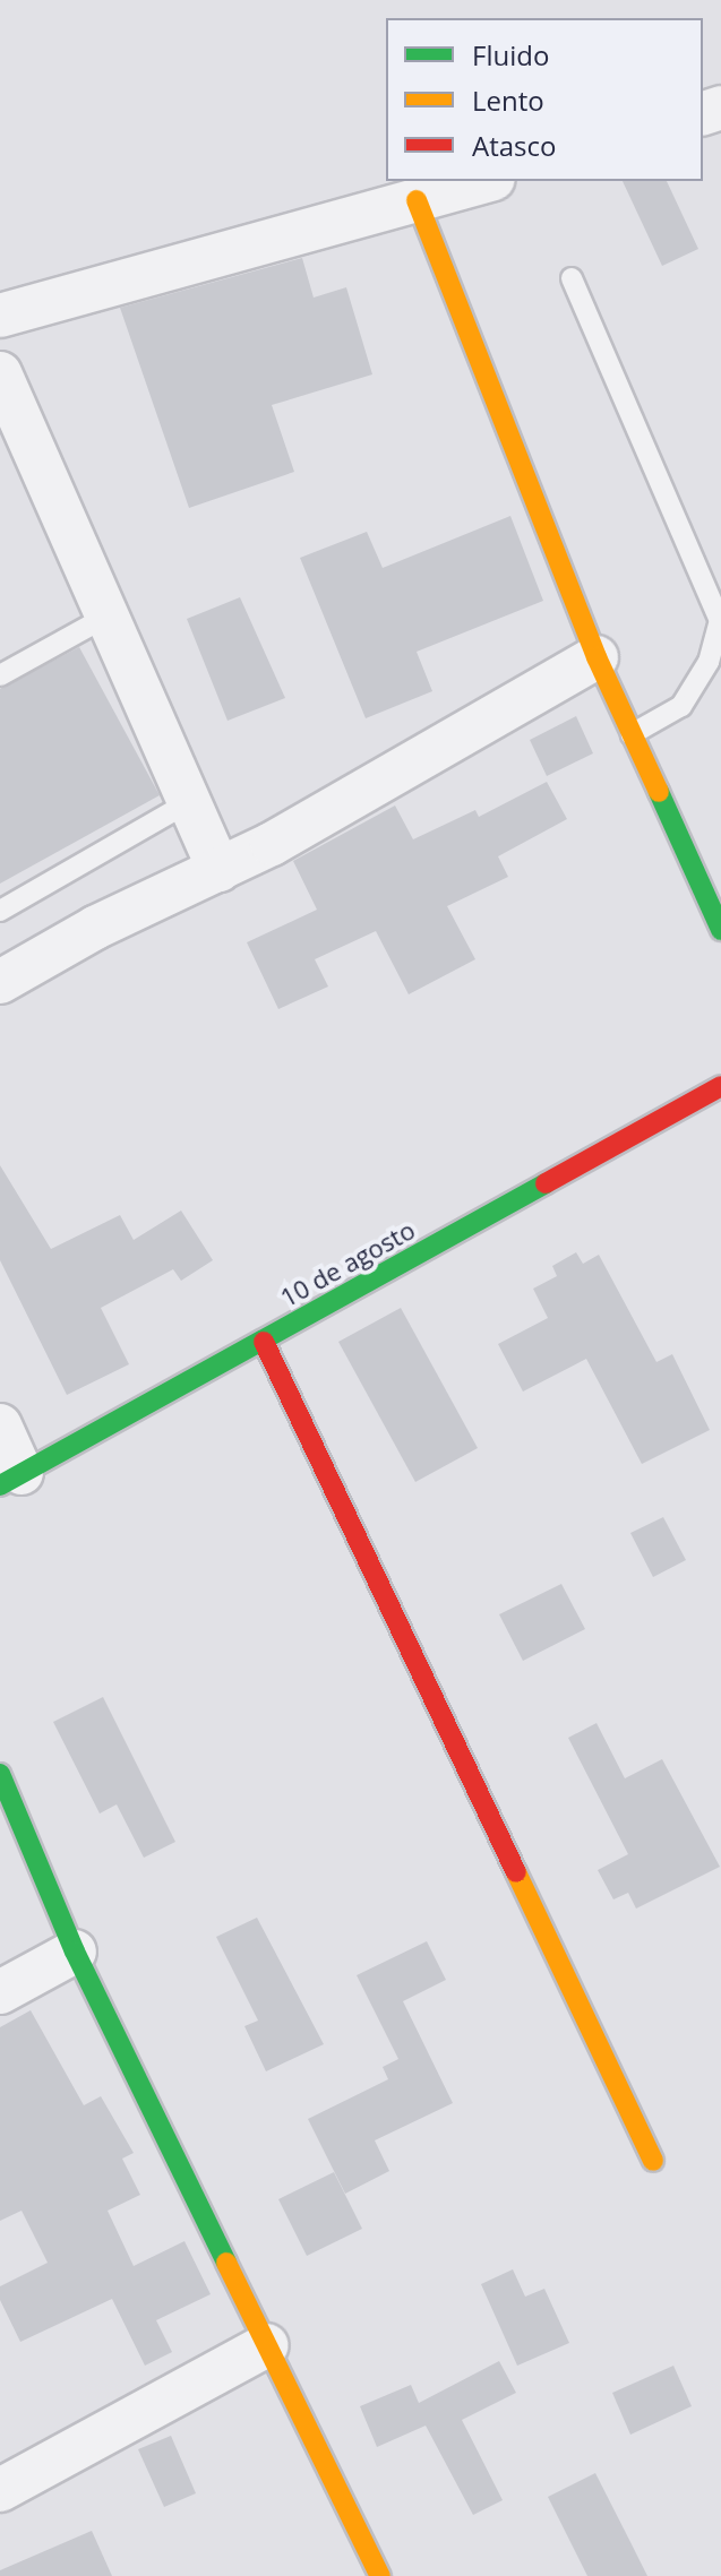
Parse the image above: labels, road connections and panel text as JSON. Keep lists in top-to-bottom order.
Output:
{
  "streets": {
    "street": ["10 de agosto"]
  },
  "legend": ["Fluido", "Lento", "Atasco"]
}
